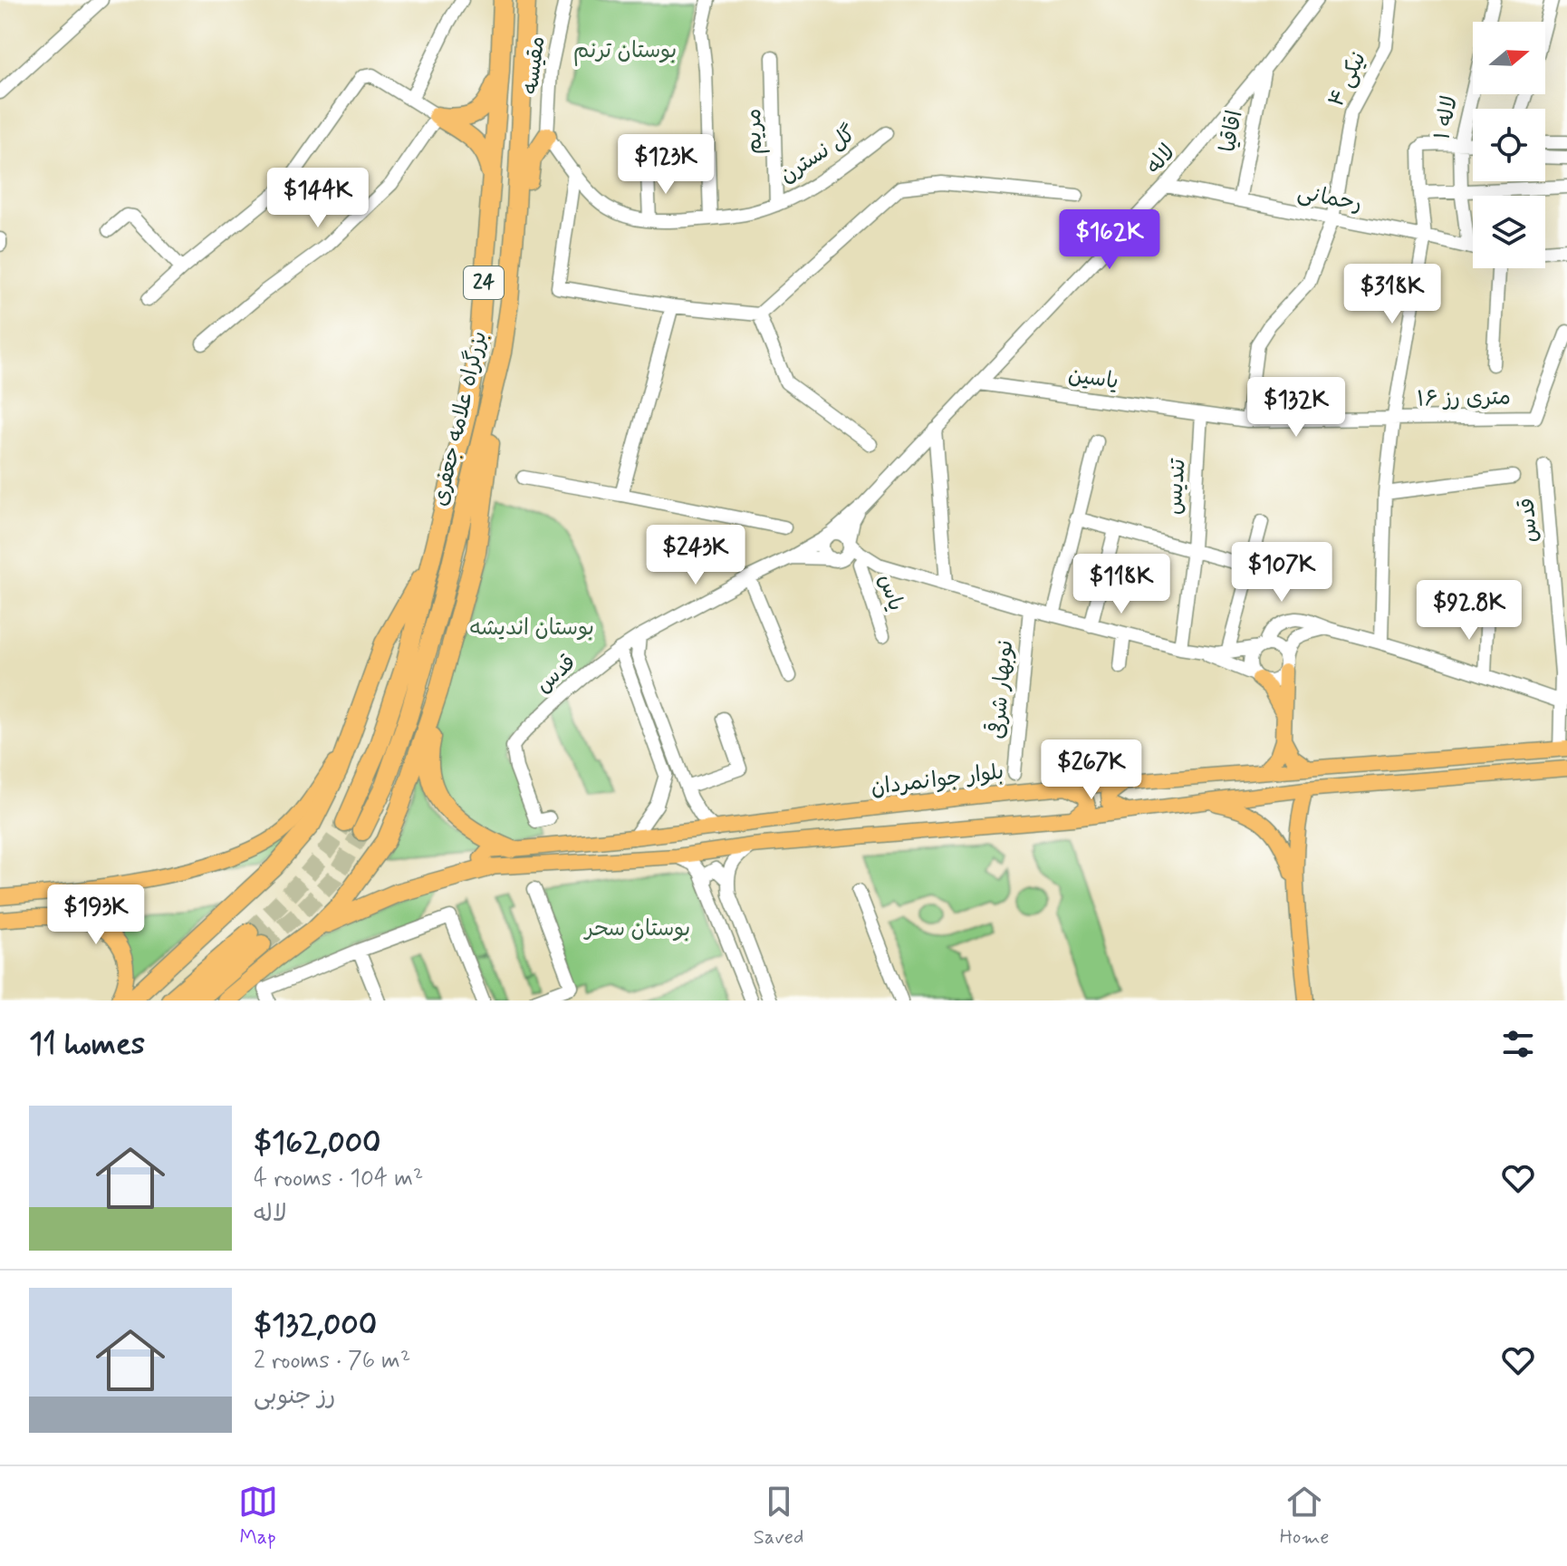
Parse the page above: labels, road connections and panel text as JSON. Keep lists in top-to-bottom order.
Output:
{
  "streets": {
    "highway": ["24", "بزرگراه علامه جعفری"],
    "main road": ["بلوار جوانمردان"],
    "street": [
      "مقیسه",
      "نیکی ۴",
      "لاله ۱",
      "مریم",
      "اقاقیا",
      "گل نسترن",
      "لاله",
      "رحمانی",
      "یاسین",
      "۱۶ متری رز",
      "تندیس",
      "قدس",
      "یاس",
      "نوبهار شرقی"
    ]
  },
  "crossings": [
    ["مقیسه", "گل نسترن"],
    ["نیکی ۴", "رحمانی"],
    ["نیکی ۴", "یاسین"],
    ["نیکی ۴", "۱۶ متری رز"],
    ["لاله ۱", "رحمانی"],
    ["مریم", "گل نسترن"],
    ["اقاقیا", "لاله"],
    ["اقاقیا", "رحمانی"],
    ["لاله", "رحمانی"],
    ["لاله", "یاسین"],
    ["لاله", "قدس"],
    ["یاسین", "۱۶ متری رز"],
    ["یاسین", "تندیس"],
    ["قدس", "بلوار جوانمردان"]
  ],
  "parks": ["بوستان ترنم", "بوستان اندیشه", "بوستان سحر"],
  "north": "right",
  "page": {
    "price": [
      "$123K",
      "$144K",
      "$162K",
      "$318K",
      "$132K",
      "$243K",
      "$107K",
      "$118K",
      "$92.8K",
      "$267K",
      "$193K"
    ],
    "heading": "11 homes",
    "list": [
      {
        "name": "$162,000",
        "note": "4 rooms · 104 m² · لاله"
      },
      {
        "name": "$132,000",
        "note": "2 rooms · 76 m² · رز جنوبی"
      }
    ],
    "tabs": ["Map", "Saved", "Home"]
  }
}
